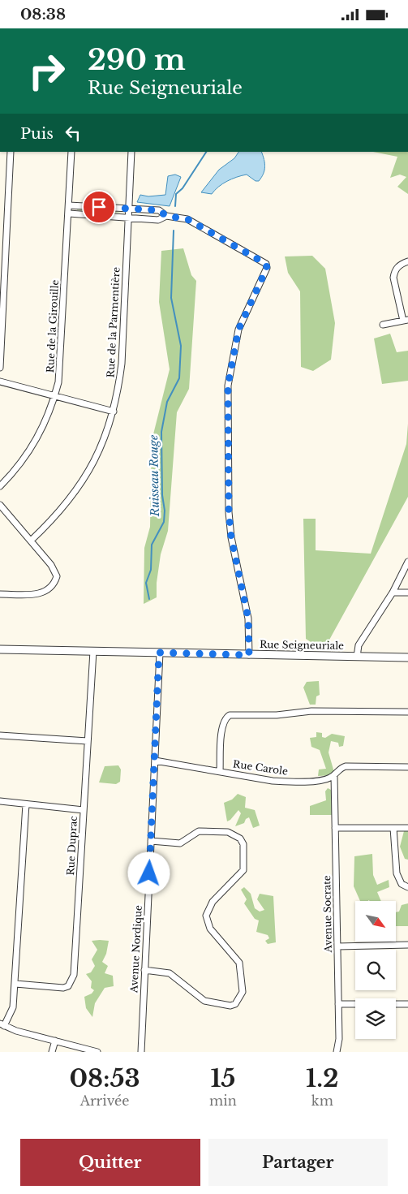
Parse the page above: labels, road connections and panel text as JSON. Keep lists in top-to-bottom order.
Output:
{
  "streets": {
    "street": [
      "Rue de la Parmentière",
      "Rue de la Girouille",
      "Rue Seigneuriale",
      "Rue Carole",
      "Rue Duprac",
      "Avenue Socrate",
      "Avenue Nordique"
    ]
  },
  "crossings": [
    ["Rue Seigneuriale", "Rue Duprac"],
    ["Rue Seigneuriale", "Avenue Nordique"],
    ["Rue Carole", "Avenue Socrate"],
    ["Rue Carole", "Avenue Nordique"]
  ],
  "water": ["Ruisseau Rouge"],
  "north": "bottom right",
  "page": {
    "status": "08:38",
    "turn": ["290 m", "Rue Seigneuriale"],
    "then": "Puis",
    "eta": [
      "08:53",
      "Arrivée",
      "15",
      "min",
      "1.2",
      "km"
    ],
    "buttons": ["Quitter", "Partager"]
  }
}
